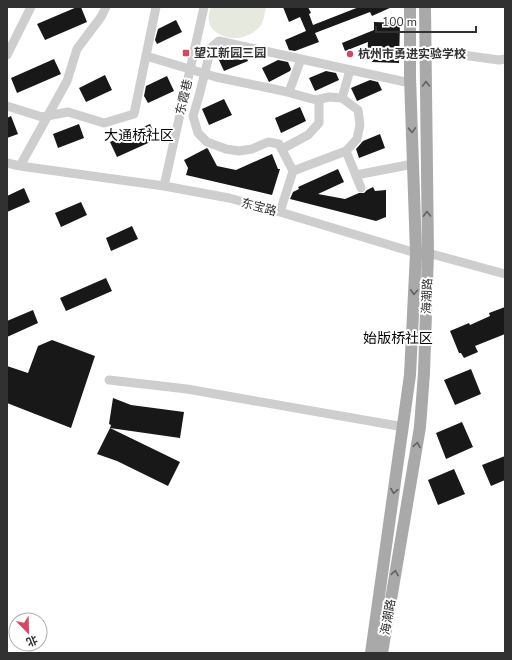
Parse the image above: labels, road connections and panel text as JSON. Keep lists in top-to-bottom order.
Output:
{
  "streets": {
    "main road": ["海潮路"],
    "street": ["东霞巷", "东宝路"]
  },
  "crossings": [
    ["东霞巷", "东宝路"],
    ["东宝路", "海潮路"]
  ],
  "districts": ["大通桥社区", "始版桥社区"],
  "places": {
    "transit": ["望江新园三园"],
    "other": ["杭州市勇进实验学校"]
  },
  "scale_bar": "100 m",
  "north": "bottom right"
}
